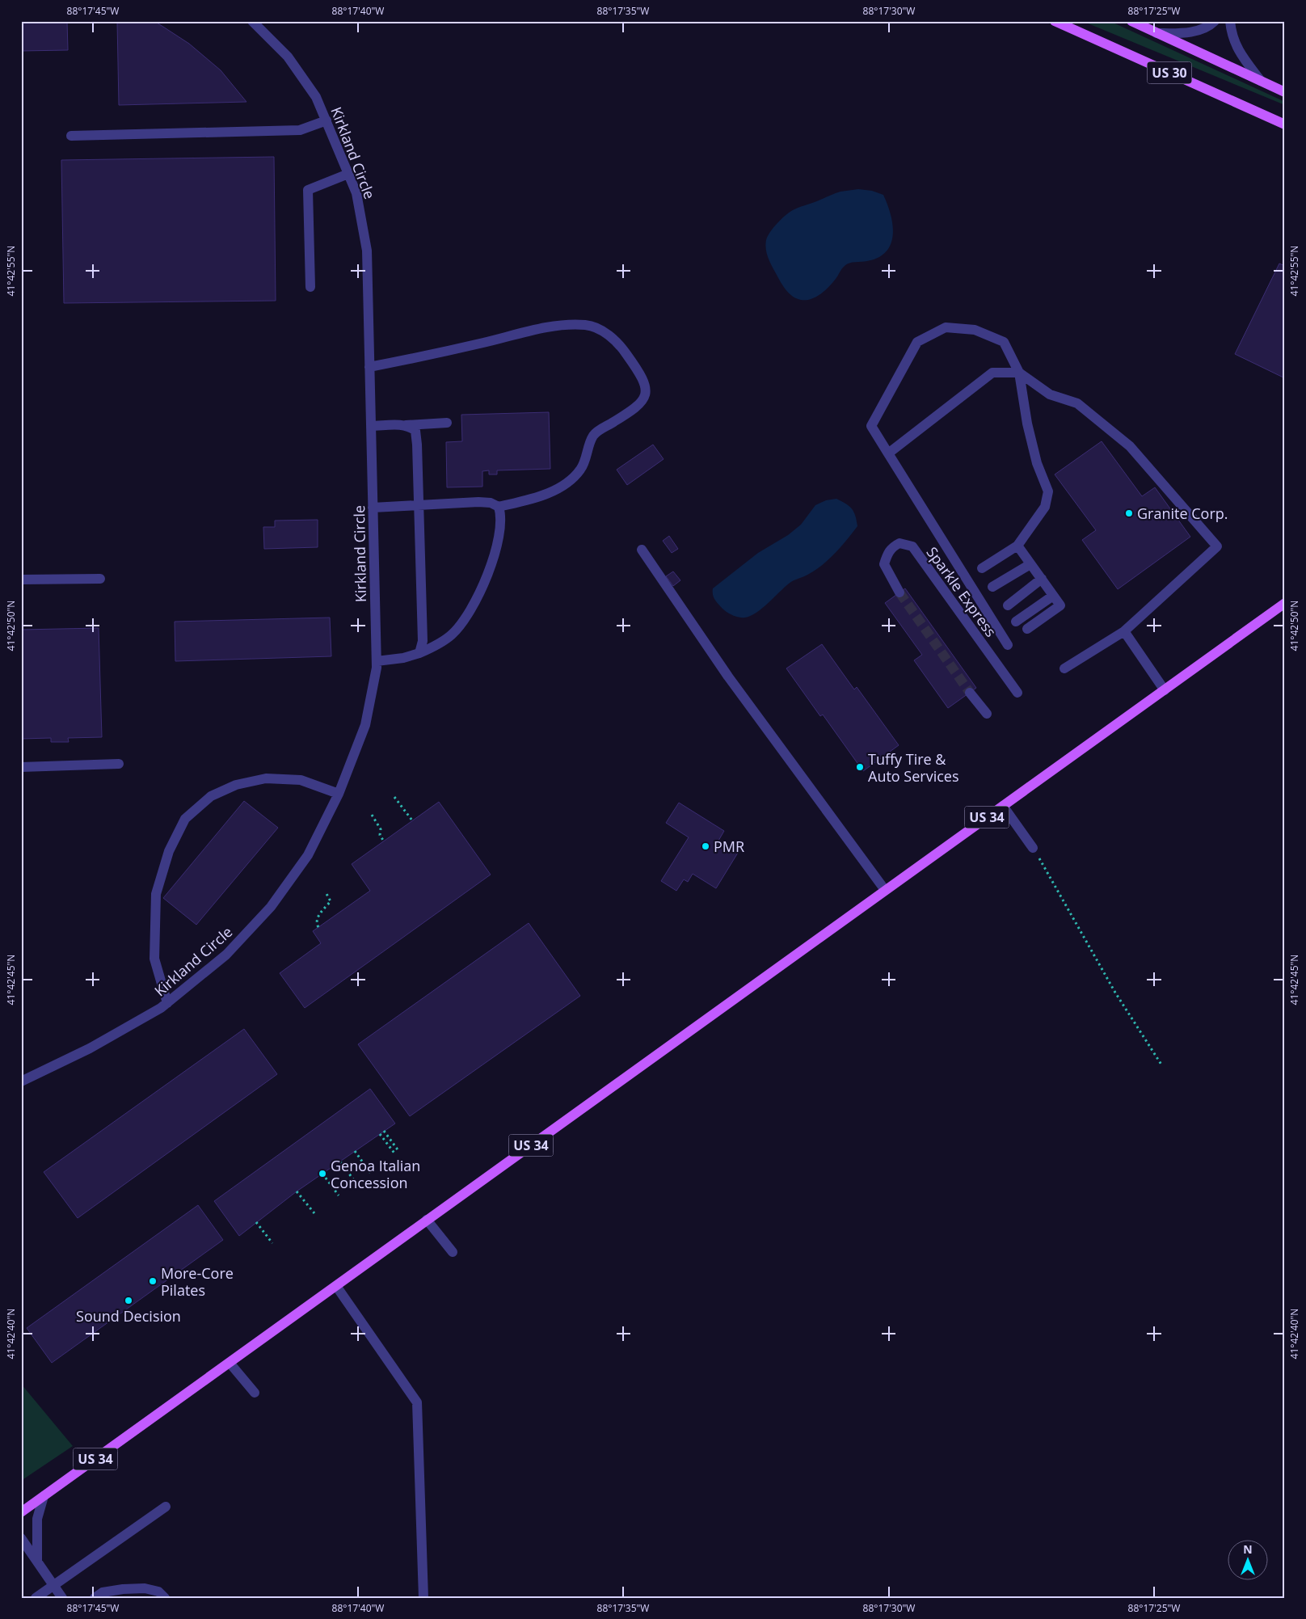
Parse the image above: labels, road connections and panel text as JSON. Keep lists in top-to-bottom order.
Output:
{
  "streets": {
    "main road": ["US 30", "US 34"],
    "street": ["Kirkland Circle", "Sparkle Express"]
  },
  "places": [
    "Granite Corp.",
    "Tuffy Tire & Auto Services",
    "PMR",
    "Genoa Italian Concession",
    "More-Core Pilates",
    "Sound Decision"
  ],
  "north": "top",
  "coordinates": [
    "88°17'45\"W",
    "88°17'40\"W",
    "88°17'35\"W",
    "88°17'30\"W",
    "88°17'25\"W",
    "41°42'55\"N",
    "41°42'50\"N",
    "41°42'45\"N",
    "41°42'40\"N"
  ]
}
